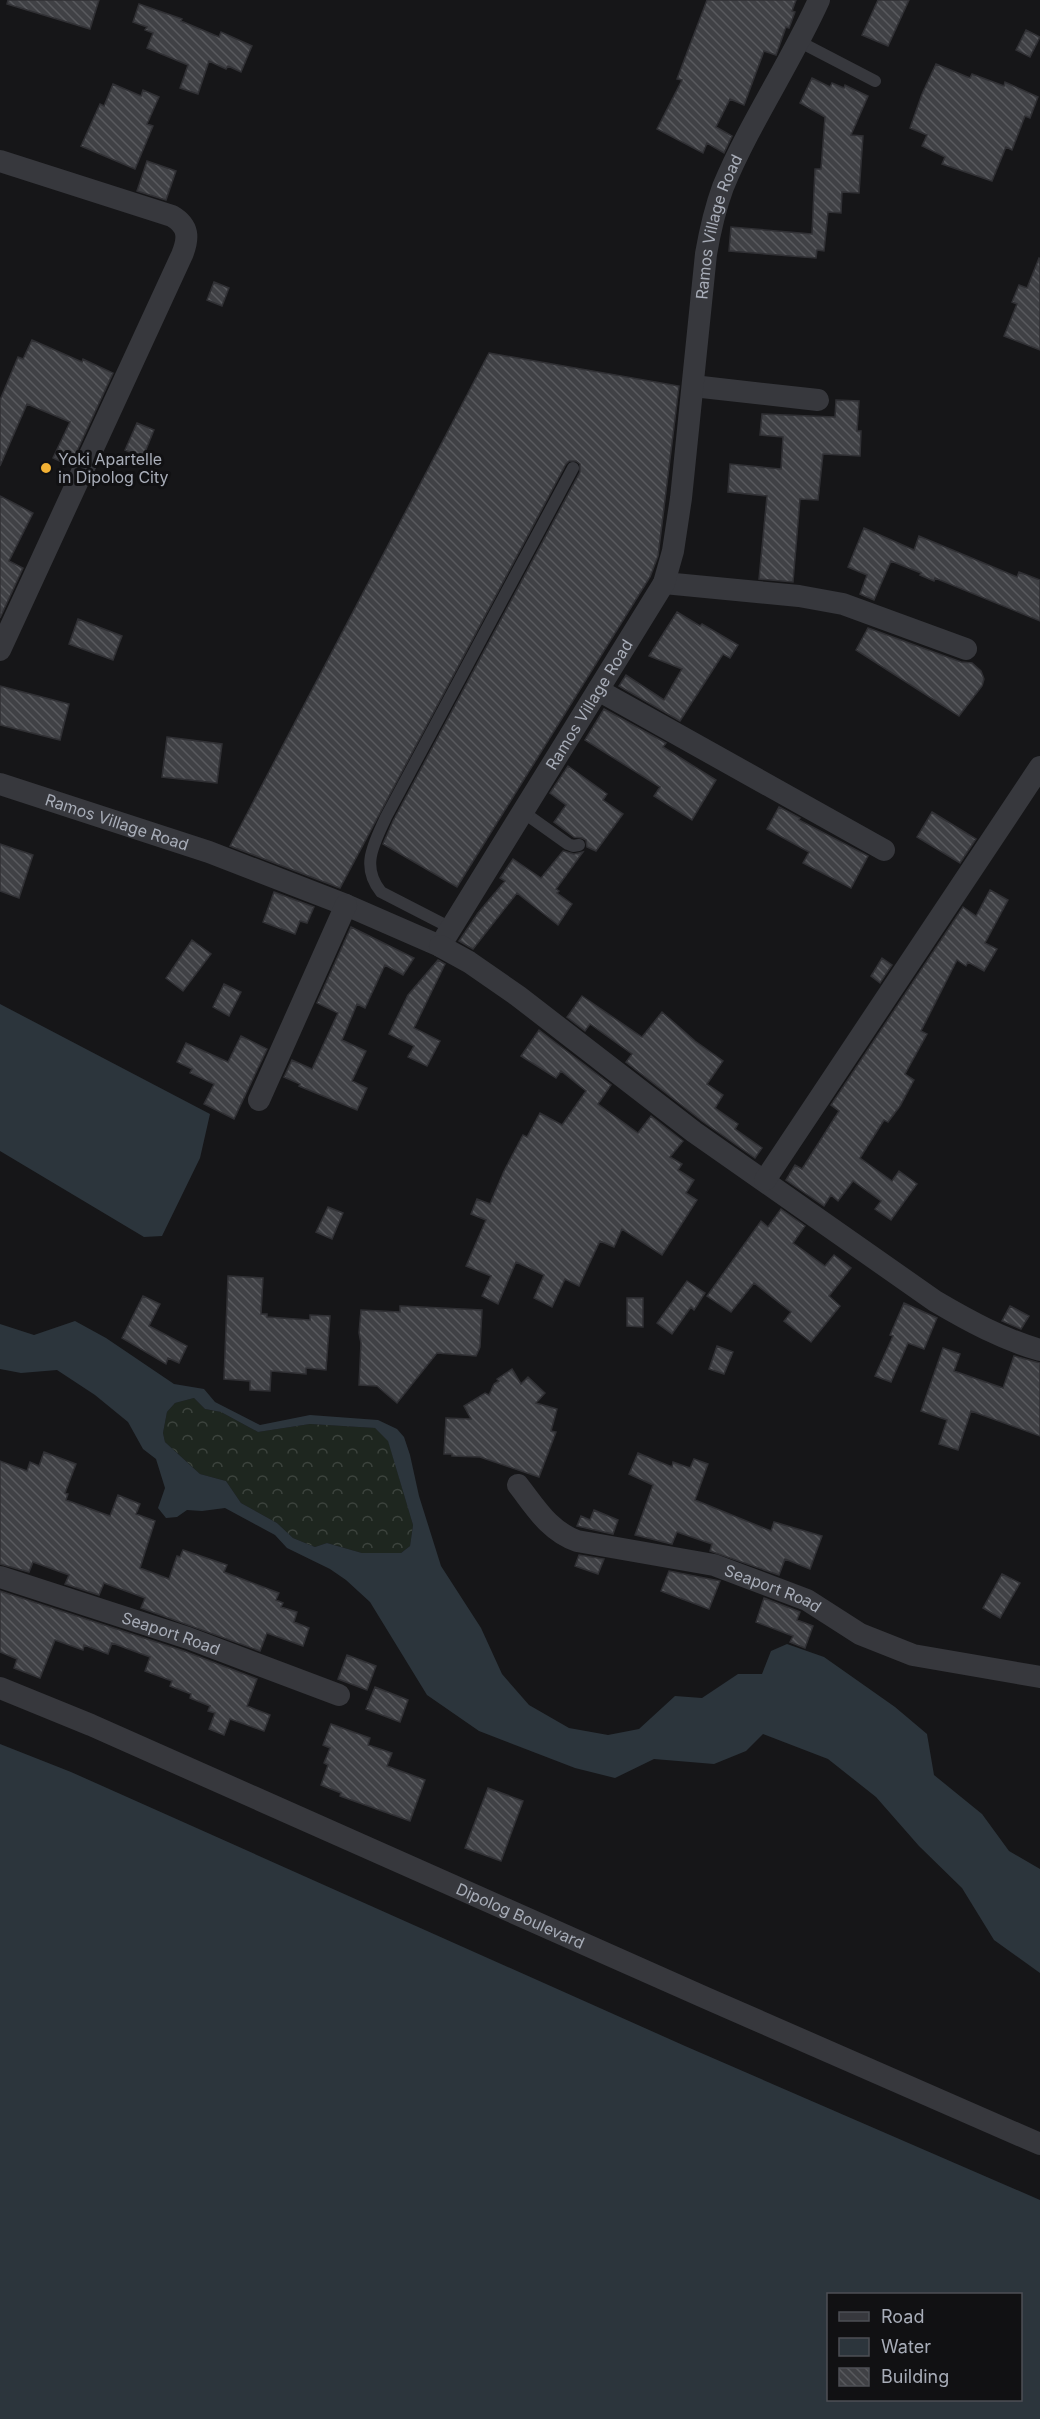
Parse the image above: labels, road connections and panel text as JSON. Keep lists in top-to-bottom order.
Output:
{
  "streets": {
    "street": ["Ramos Village Road", "Seaport Road", "Dipolog Boulevard"]
  },
  "places": ["Yoki Apartelle in Dipolog City"],
  "legend": ["Road", "Water", "Building"]
}
